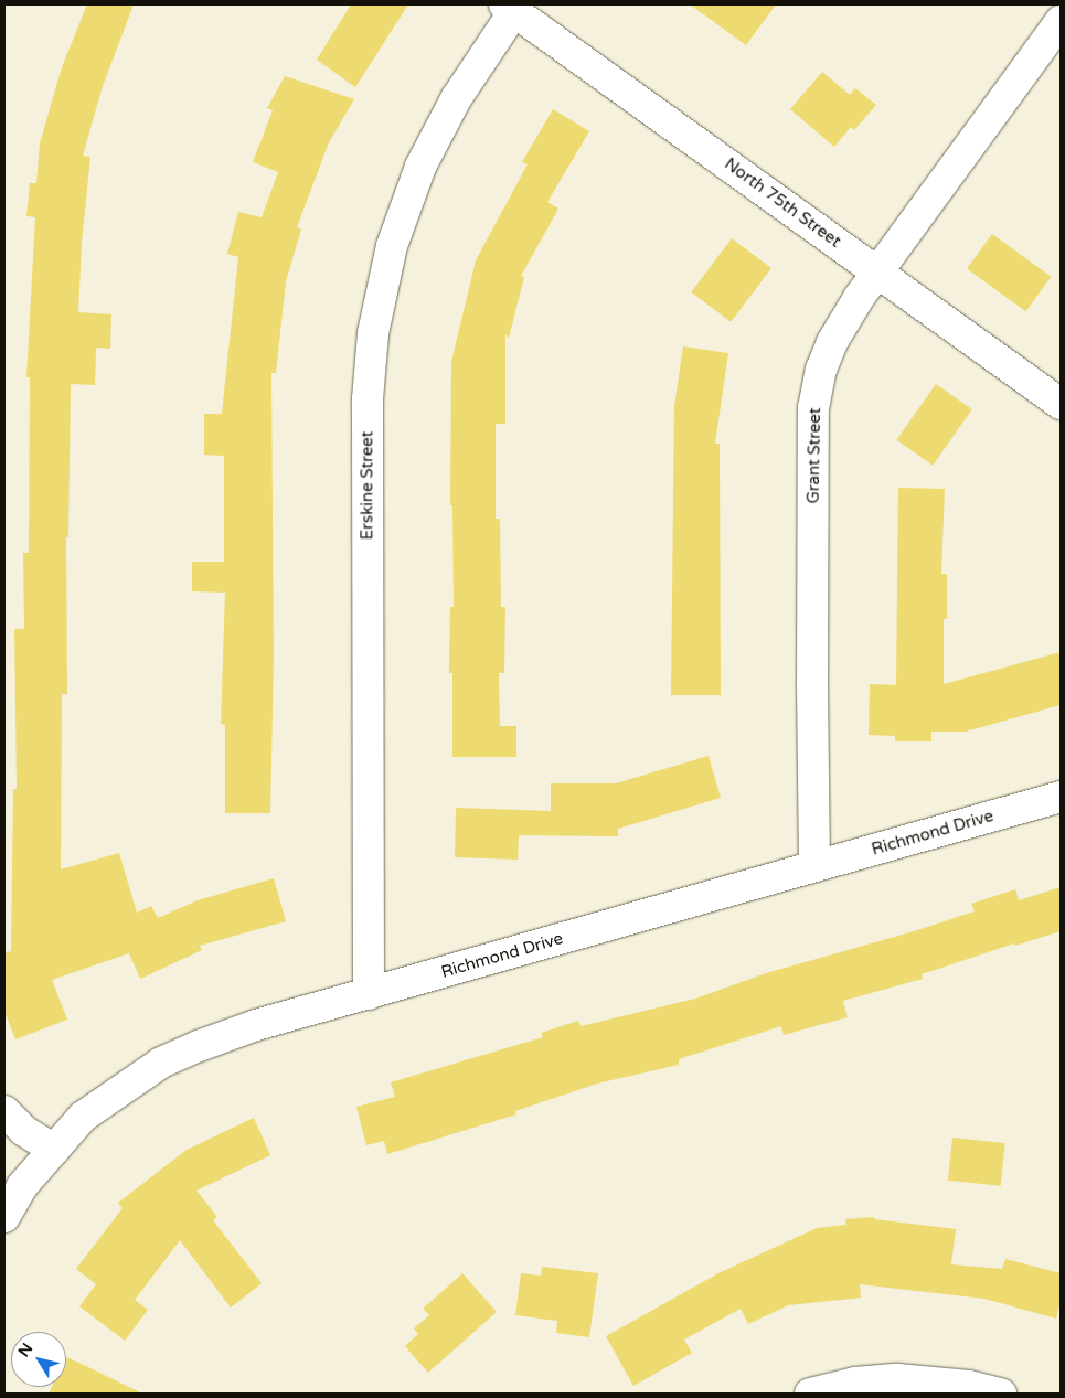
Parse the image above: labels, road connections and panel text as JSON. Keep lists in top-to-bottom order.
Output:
{
  "streets": {
    "street": [
      "North 75th Street",
      "Grant Street",
      "Erskine Street",
      "Richmond Drive"
    ]
  },
  "crossings": [
    ["North 75th Street", "Grant Street"],
    ["North 75th Street", "Erskine Street"],
    ["Grant Street", "Richmond Drive"],
    ["Erskine Street", "Richmond Drive"]
  ],
  "north": "top left"
}
